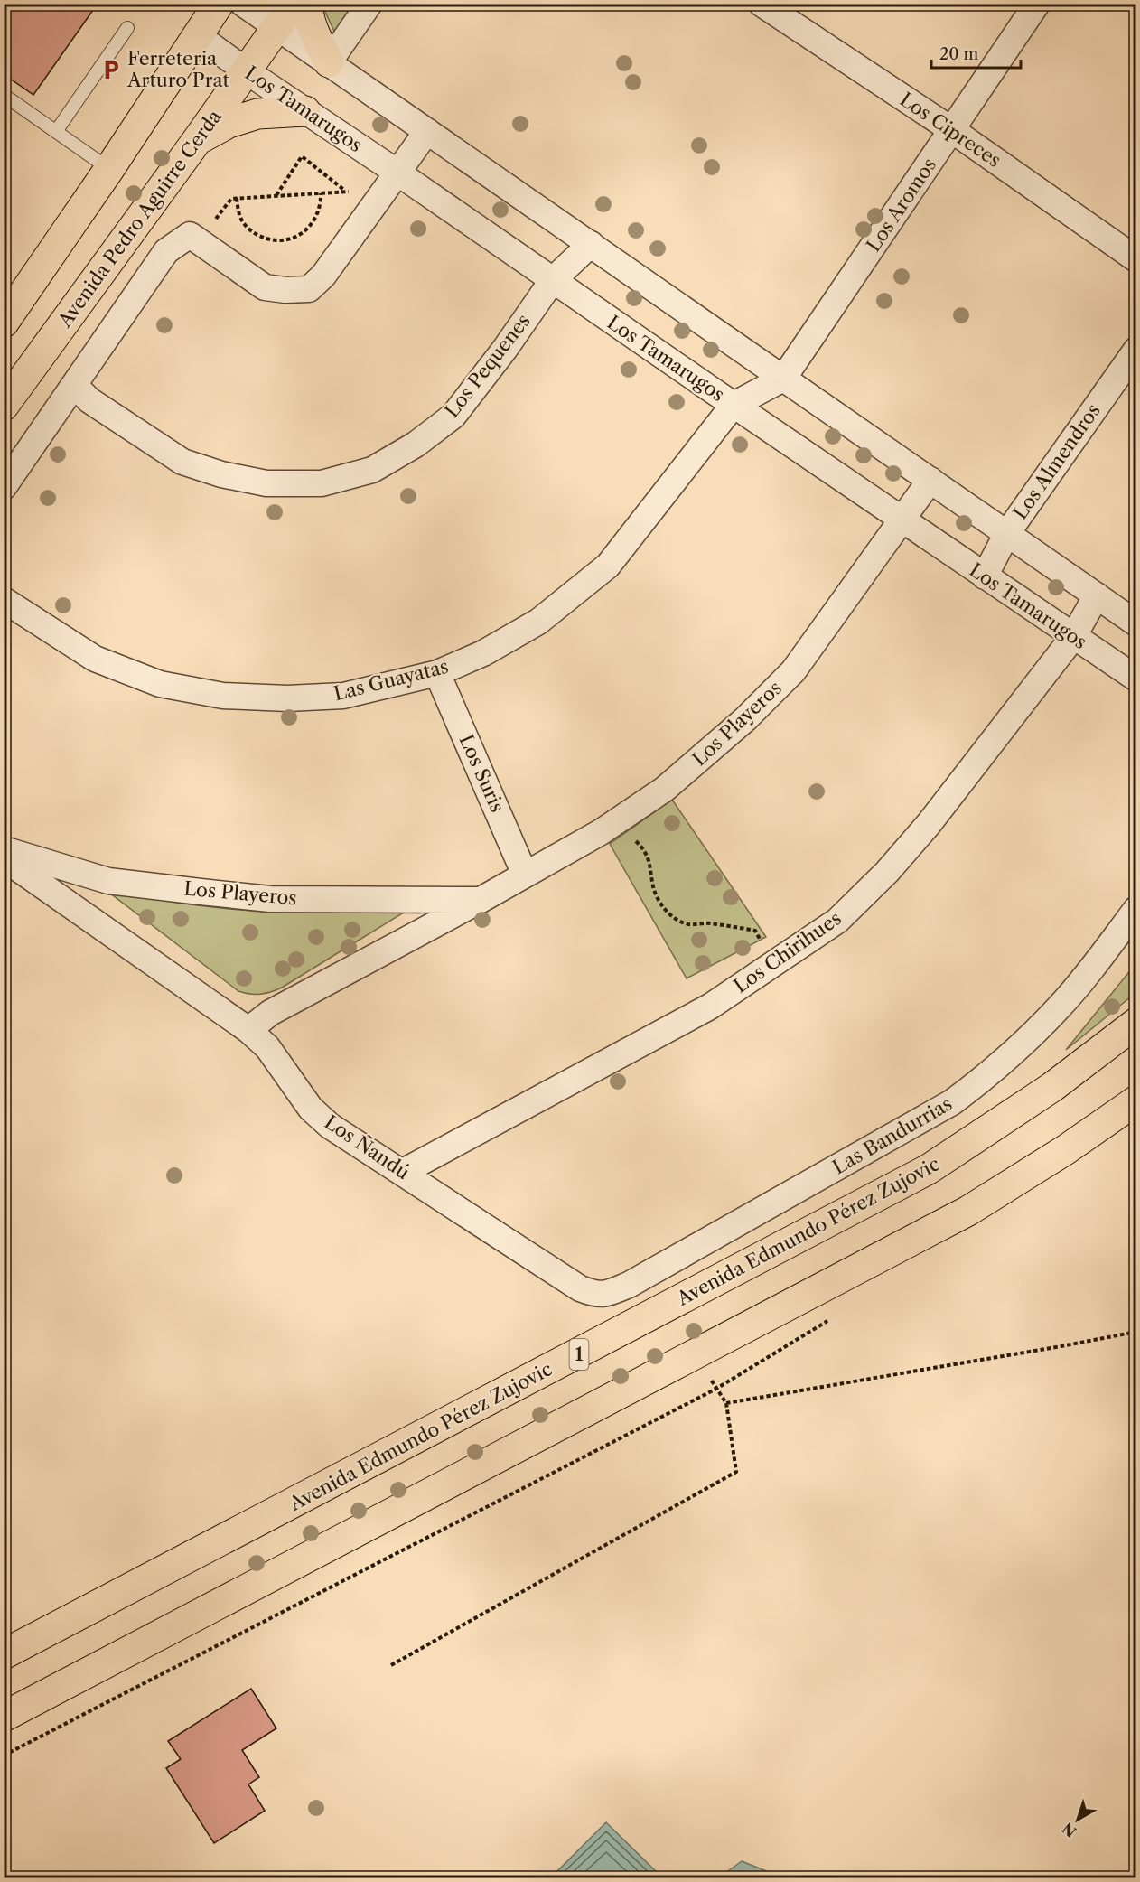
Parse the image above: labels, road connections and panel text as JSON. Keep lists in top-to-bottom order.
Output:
{
  "streets": {
    "main road": ["Avenida Pedro Aguirre Cerda", "Avenida Edmundo Pérez Zujovic", "1"],
    "street": [
      "Los Tamarugos",
      "Los Cipreces",
      "Los Aromos",
      "Los Pequenes",
      "Los Almendros",
      "Las Guayatas",
      "Los Playeros",
      "Los Suris",
      "Los Chirihues",
      "Las Bandurrias",
      "Los Ñandú"
    ]
  },
  "crossings": [
    ["Los Tamarugos", "Avenida Pedro Aguirre Cerda"],
    ["Los Tamarugos", "Los Pequenes"],
    ["Los Tamarugos", "Los Almendros"],
    ["Los Tamarugos", "Las Guayatas"],
    ["Los Tamarugos", "Los Playeros"],
    ["Los Tamarugos", "Los Chirihues"],
    ["Los Cipreces", "Los Aromos"],
    ["Los Aromos", "Las Guayatas"],
    ["Las Guayatas", "Los Suris"],
    ["Los Playeros", "Los Suris"],
    ["Los Playeros", "Los Ñandú"],
    ["Los Chirihues", "Los Ñandú"],
    ["Las Bandurrias", "Los Ñandú"]
  ],
  "places": {
    "parking": ["Ferreteria Arturo Prat"]
  },
  "scale_bar": "20 m",
  "north": "bottom left"
}
